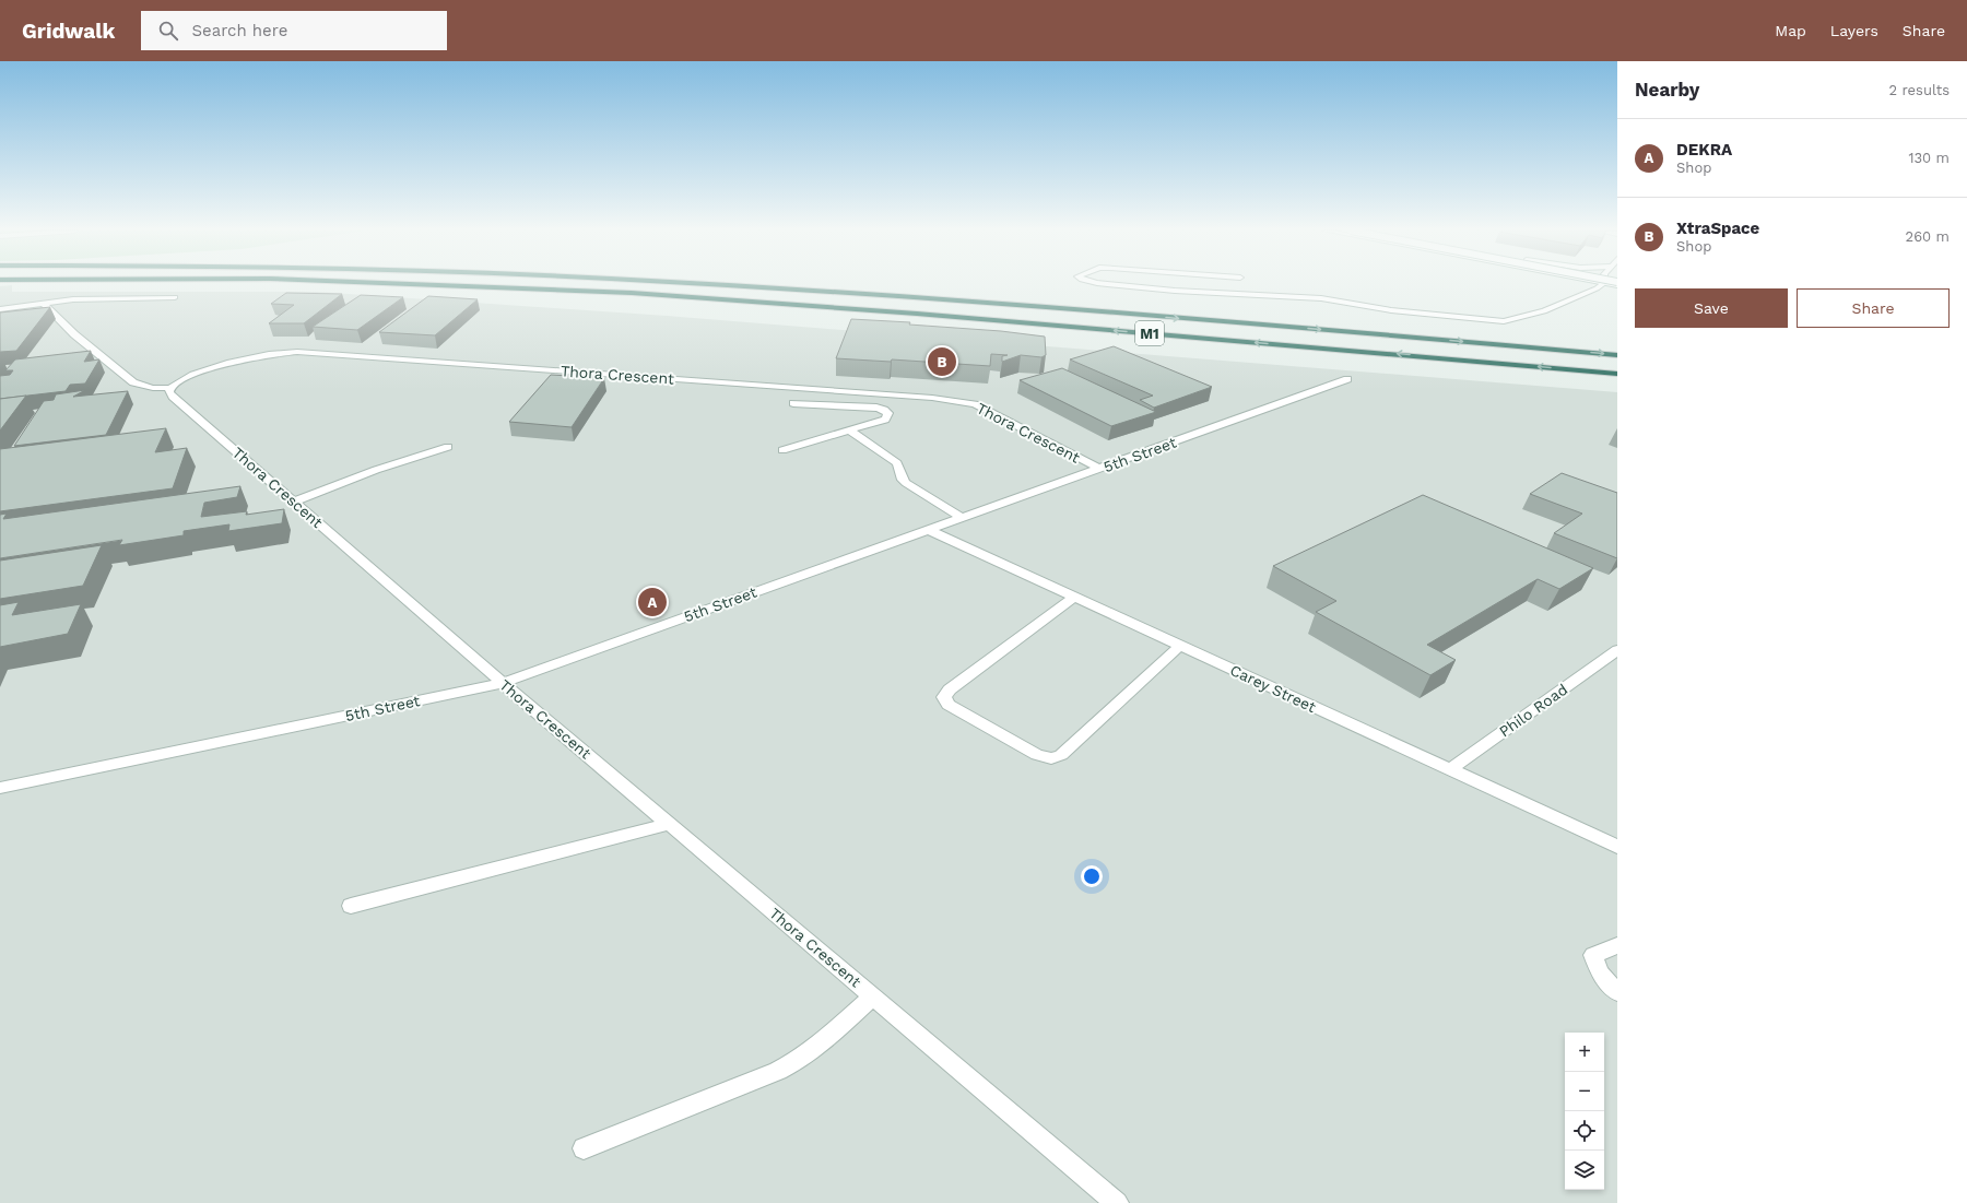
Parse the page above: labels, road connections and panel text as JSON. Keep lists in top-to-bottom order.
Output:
{
  "streets": {
    "highway": ["M1"],
    "main road": [
      "Thora Crescent",
      "5th Street",
      "Carey Street",
      "Philo Road"
    ]
  },
  "crossings": [
    ["Thora Crescent", "5th Street"],
    ["5th Street", "Carey Street"],
    ["Carey Street", "Philo Road"]
  ],
  "page": {
    "header": "Gridwalk",
    "search": "Search here",
    "nav": ["Map", "Layers", "Share"],
    "heading": ["Nearby", "2 results"],
    "list": [
      {
        "mark": "A",
        "name": "DEKRA",
        "note": "Shop",
        "value": "130 m"
      },
      {
        "mark": "B",
        "name": "XtraSpace",
        "note": "Shop",
        "value": "260 m"
      }
    ],
    "buttons": ["Save", "Share"],
    "pins": ["B", "A"],
    "map_buttons": ["+", "−"]
  }
}
